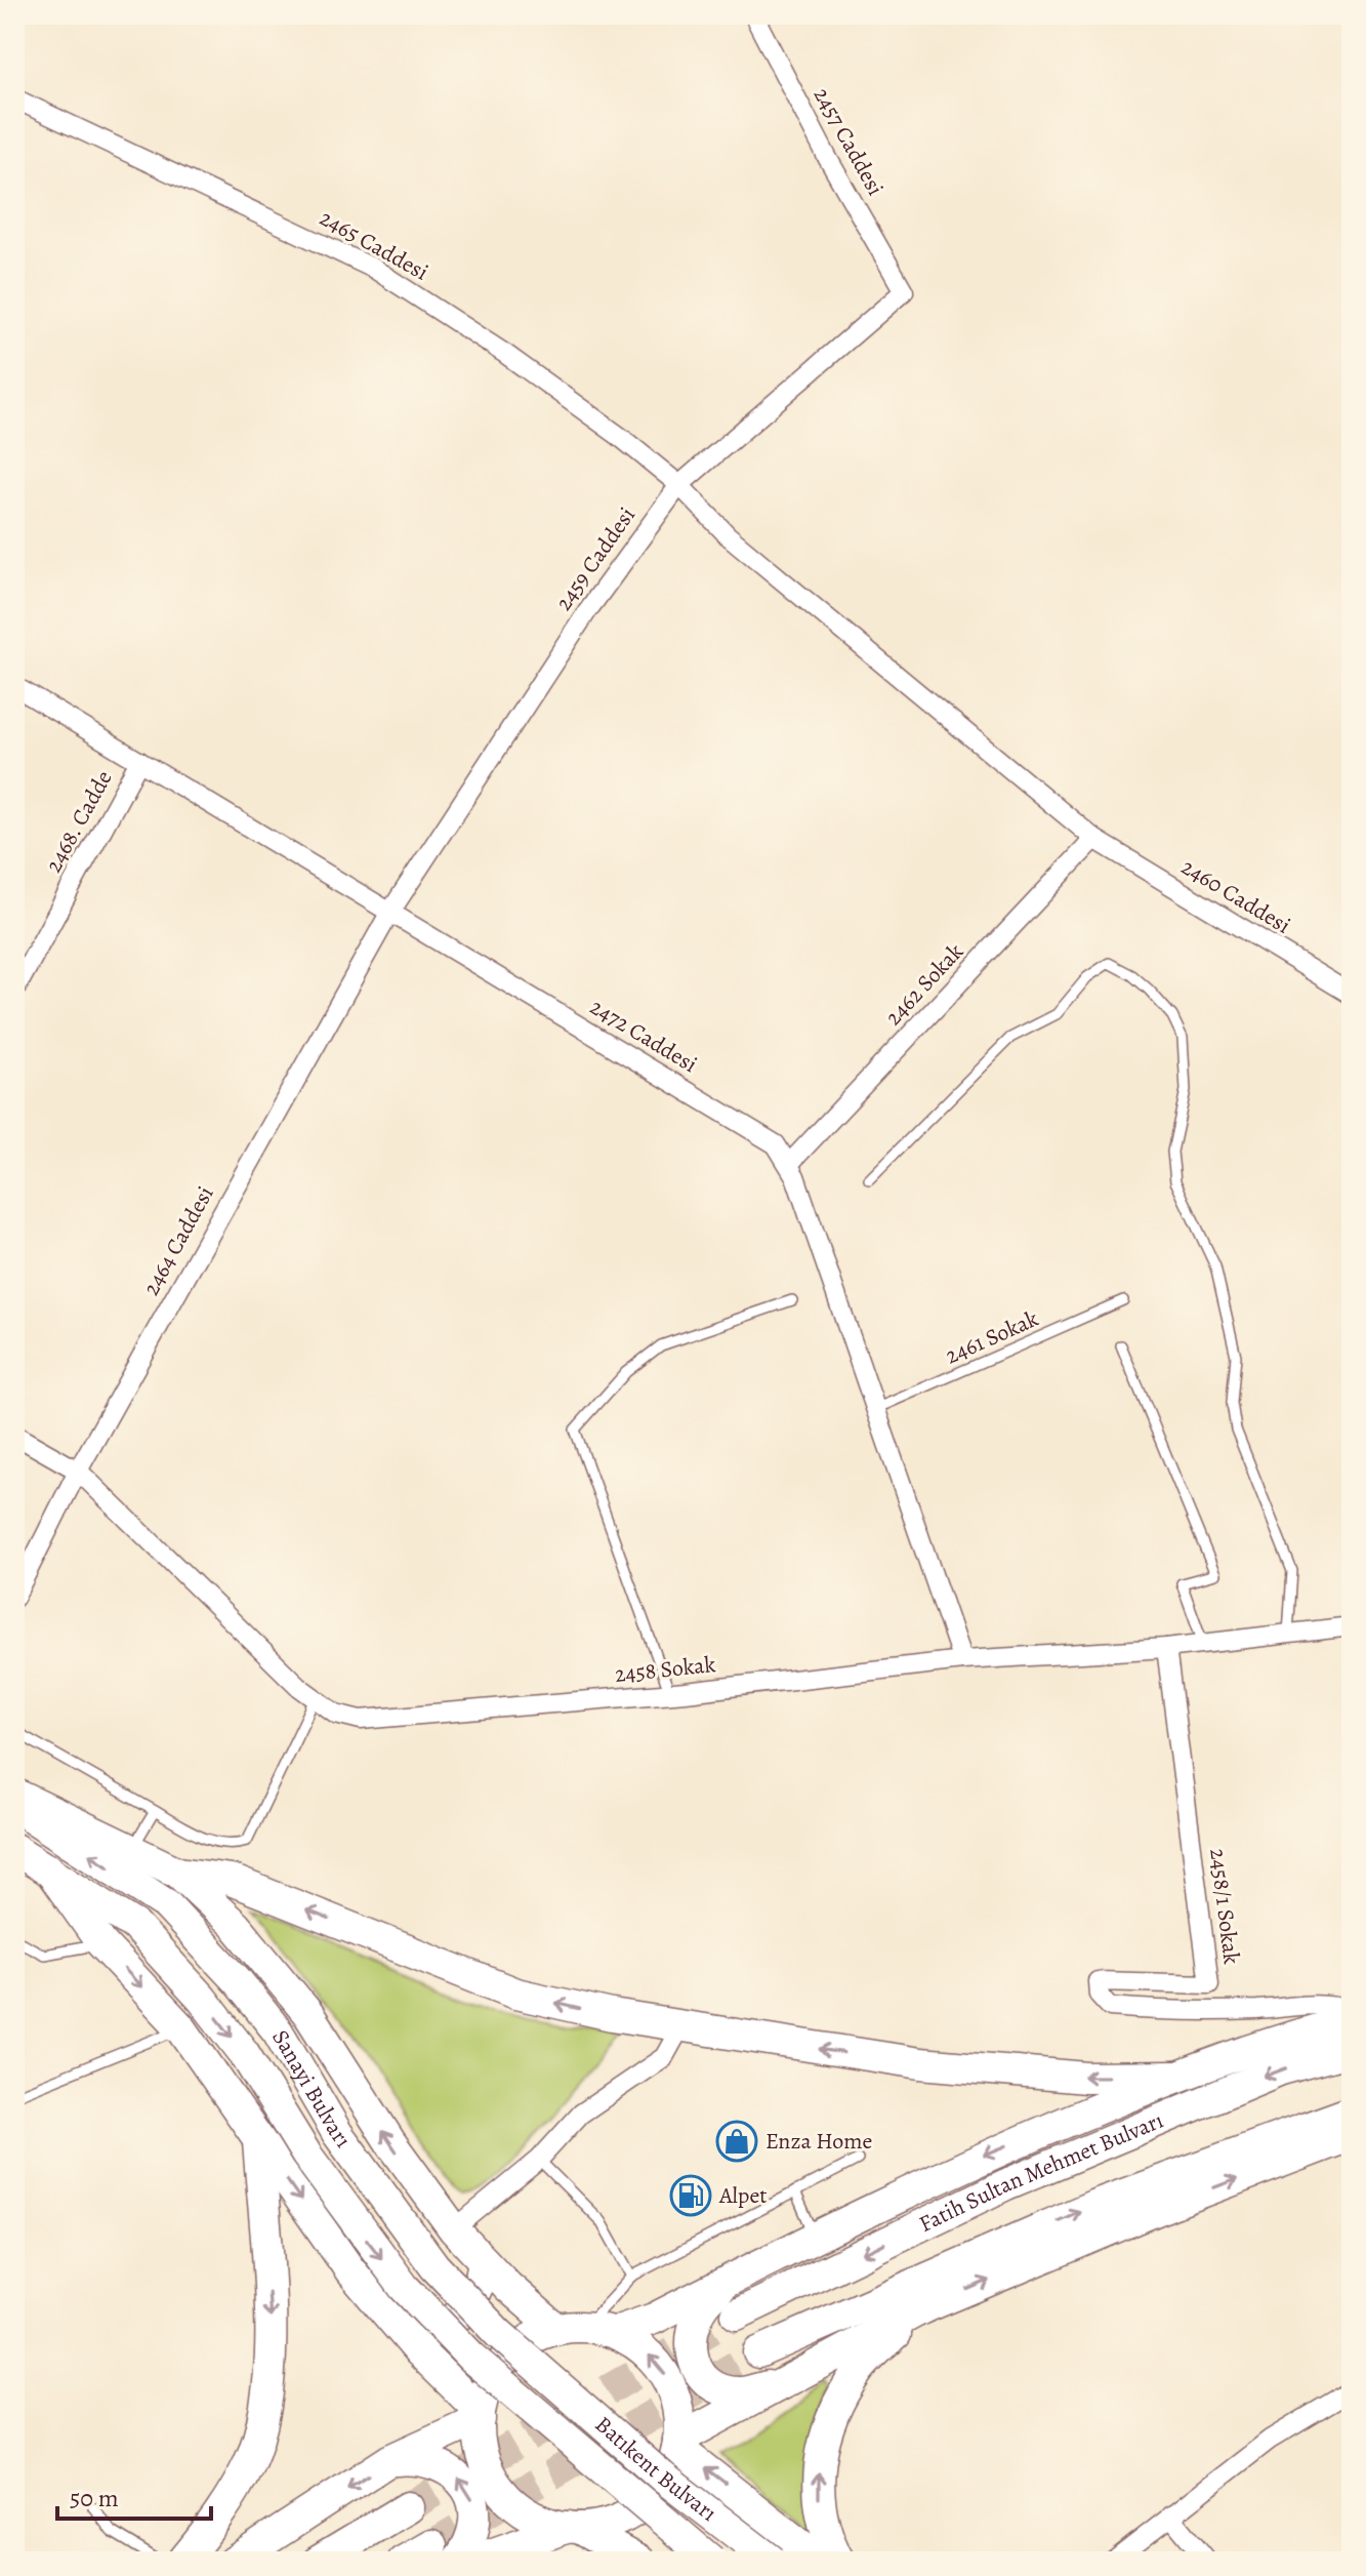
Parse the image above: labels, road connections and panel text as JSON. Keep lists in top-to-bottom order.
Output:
{
  "streets": {
    "main road": ["Sanayi Bulvarı", "Fatih Sultan Mehmet Bulvarı", "Batıkent Bulvarı"],
    "street": [
      "2457 Caddesi",
      "2465 Caddesi",
      "2459 Caddesi",
      "2468. Cadde",
      "2460 Caddesi",
      "2462 Sokak",
      "2472 Caddesi",
      "2464 Caddesi",
      "2458 Sokak",
      "2458/1 Sokak"
    ],
    "lane": ["2461 Sokak"]
  },
  "crossings": [
    ["2457 Caddesi", "2459 Caddesi"],
    ["2465 Caddesi", "2459 Caddesi"],
    ["2465 Caddesi", "2460 Caddesi"],
    ["2465 Caddesi", "2462 Sokak"],
    ["2459 Caddesi", "2472 Caddesi"],
    ["2459 Caddesi", "2464 Caddesi"],
    ["2468. Cadde", "2472 Caddesi"],
    ["2460 Caddesi", "2462 Sokak"],
    ["2462 Sokak", "2472 Caddesi"],
    ["2472 Caddesi", "2464 Caddesi"],
    ["2472 Caddesi", "2461 Sokak"],
    ["2472 Caddesi", "2458 Sokak"],
    ["2464 Caddesi", "2458 Sokak"],
    ["2458 Sokak", "2458/1 Sokak"],
    ["Sanayi Bulvarı", "Batıkent Bulvarı"]
  ],
  "places": {
    "shop": ["Enza Home"],
    "fuel station": ["Alpet"]
  },
  "scale_bar": "50 m"
}
